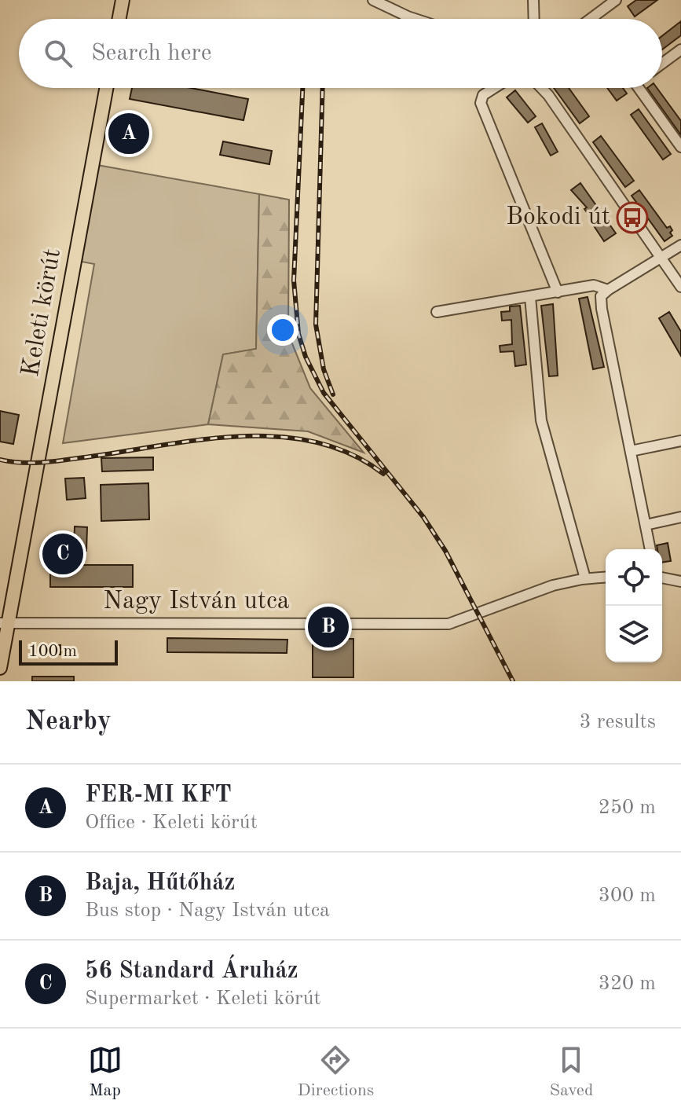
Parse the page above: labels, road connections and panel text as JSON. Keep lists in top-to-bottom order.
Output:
{
  "streets": {
    "main road": ["Keleti körút"],
    "street": ["Nagy István utca"]
  },
  "crossings": [
    ["Keleti körút", "Nagy István utca"]
  ],
  "places": {
    "bus stop": ["Bokodi út"]
  },
  "scale_bar": "100 m",
  "page": {
    "search": "Search here",
    "pins": ["A", "C", "B"],
    "scale": "100 m",
    "heading": ["Nearby", "3 results"],
    "list": [
      {
        "mark": "A",
        "name": "FER-MI KFT",
        "note": "Office · Keleti körút",
        "value": "250 m"
      },
      {
        "mark": "B",
        "name": "Baja, Hűtőház",
        "note": "Bus stop · Nagy István utca",
        "value": "300 m"
      },
      {
        "mark": "C",
        "name": "56 Standard Áruház",
        "note": "Supermarket · Keleti körút",
        "value": "320 m"
      }
    ],
    "nav": ["Map", "Directions", "Saved"]
  }
}
